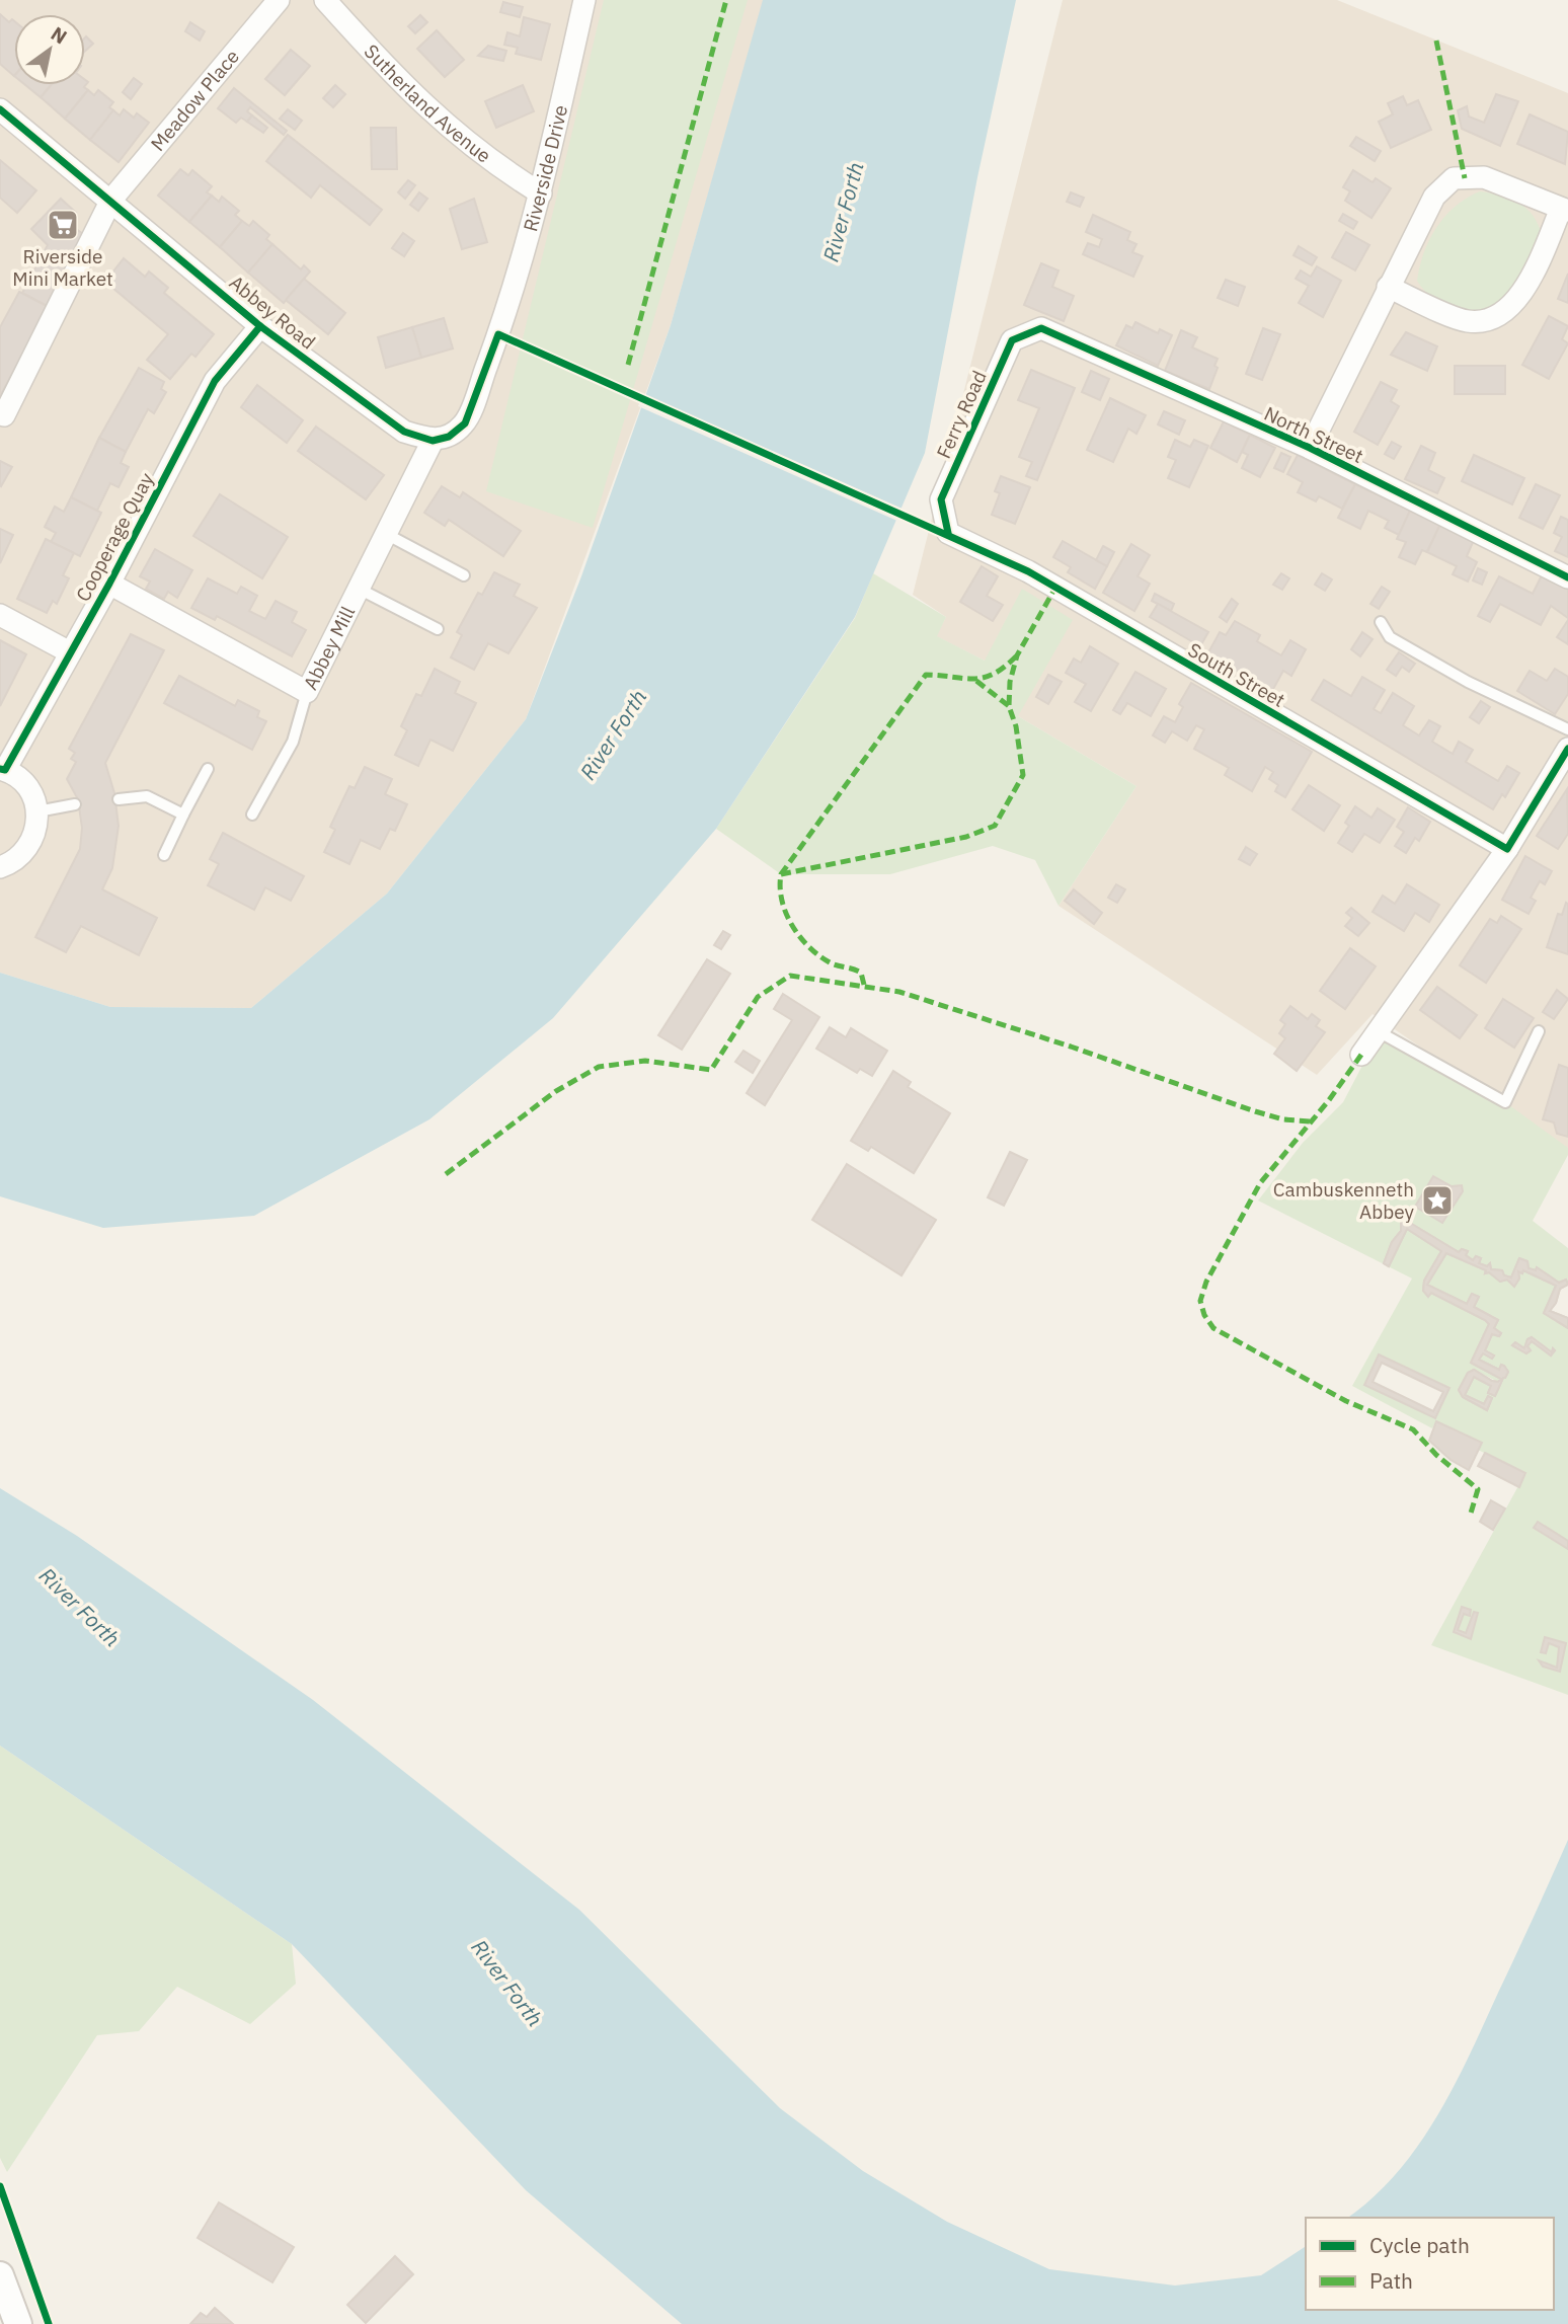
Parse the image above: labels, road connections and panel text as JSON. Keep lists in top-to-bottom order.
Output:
{
  "streets": {
    "street": [
      "Meadow Place",
      "Sutherland Avenue",
      "Riverside Drive",
      "Abbey Road",
      "Ferry Road",
      "North Street",
      "Cooperage Quay",
      "Abbey Mill",
      "South Street"
    ]
  },
  "crossings": [
    ["Meadow Place", "Abbey Road"],
    ["Sutherland Avenue", "Riverside Drive"],
    ["Riverside Drive", "Abbey Road"],
    ["Riverside Drive", "Abbey Mill"],
    ["Abbey Road", "Cooperage Quay"],
    ["Abbey Road", "Abbey Mill"],
    ["Ferry Road", "North Street"],
    ["Ferry Road", "South Street"],
    ["Cooperage Quay", "Abbey Mill"]
  ],
  "water": ["River Forth"],
  "places": {
    "supermarket": ["Riverside Mini Market"],
    "place": ["Cambuskenneth Abbey"]
  },
  "legend": ["Cycle path", "Path"],
  "north": "top right"
}
